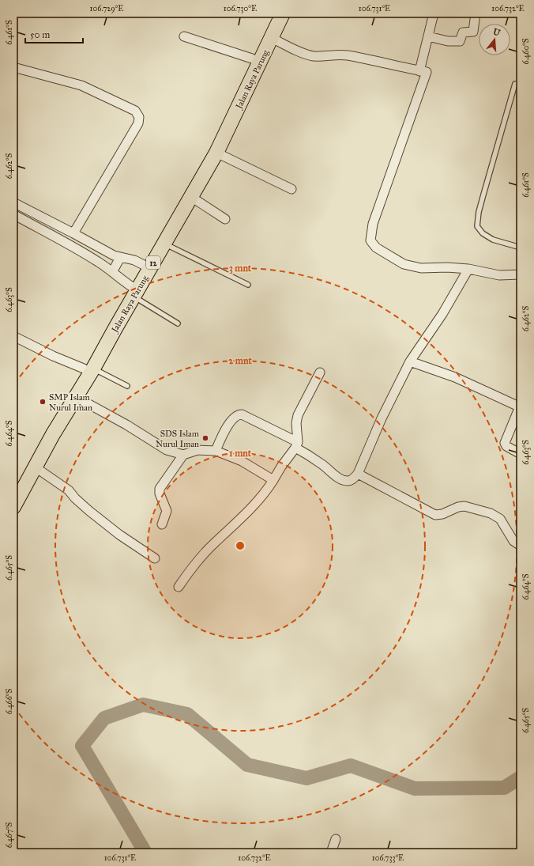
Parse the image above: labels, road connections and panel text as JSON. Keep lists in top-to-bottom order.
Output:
{
  "streets": {
    "highway": ["Jalan Raya Parung", "12"]
  },
  "places": ["SMP Islam Nurul Iman", "SDS Islam Nurul Iman"],
  "scale_bar": "50 m",
  "north": "top",
  "coordinates": [
    "106.729°E",
    "106.730°E",
    "106.731°E",
    "106.732°E",
    "6.461°S",
    "6.460°S",
    "6.462°S",
    "6.463°S",
    "6.464°S",
    "6.465°S",
    "6.466°S",
    "6.467°S",
    "106.733°E"
  ],
  "rings": ["3 mnt", "2 mnt", "1 mnt"]
}
